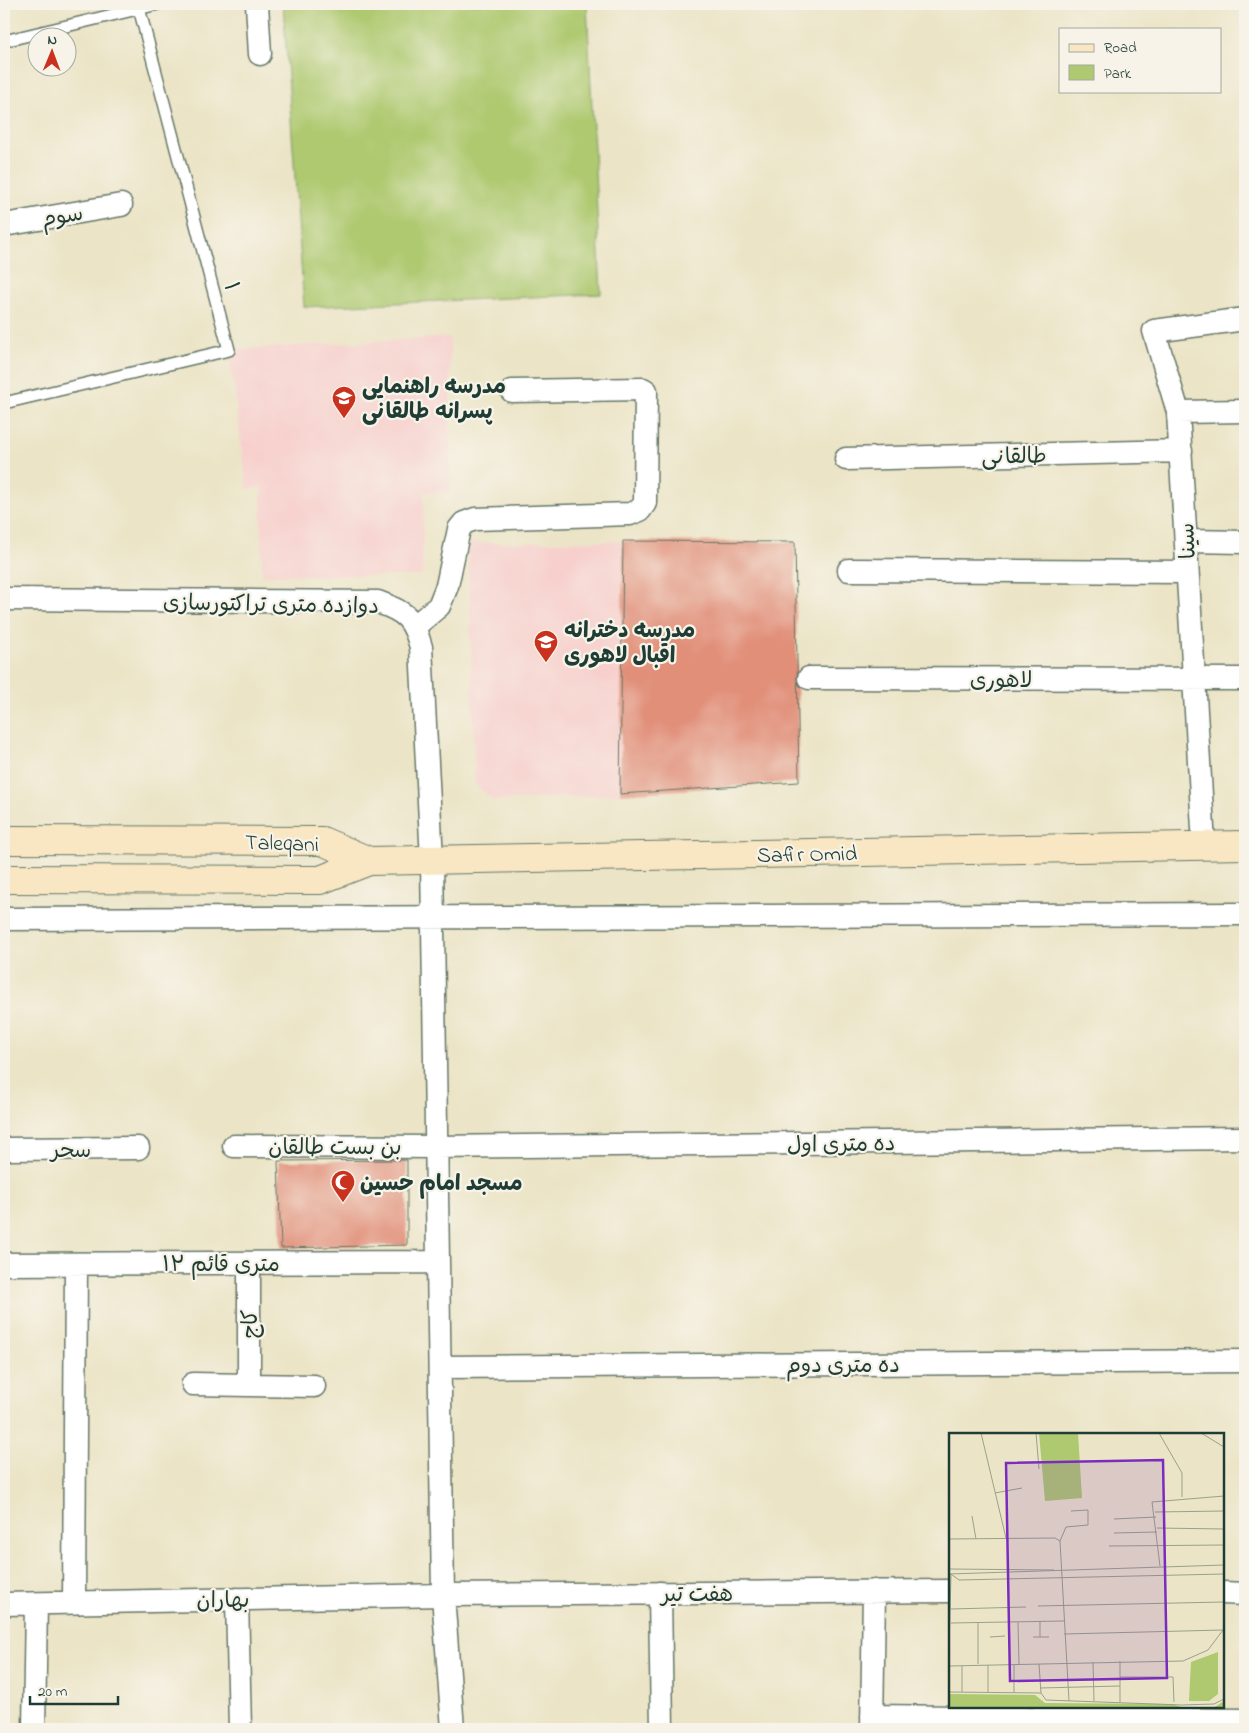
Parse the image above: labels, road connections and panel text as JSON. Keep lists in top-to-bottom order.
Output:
{
  "streets": {
    "main road": ["Taleqani", "Safir Omid"],
    "street": [
      "سوم",
      "طالقانی",
      "سینا",
      "دوازده متری تراکتورسازی",
      "لاهوری",
      "ده متری اول",
      "بن بست طالقان",
      "سحر",
      "۱۲ متری قائم",
      "کاج",
      "ده متری دوم",
      "هفت تیر",
      "بهاران"
    ],
    "lane": ["‍۱"]
  },
  "crossings": [
    ["طالقانی", "سینا"],
    ["سینا", "لاهوری"],
    ["سینا", "Safir Omid"],
    ["Taleqani", "Safir Omid"],
    ["ده متری اول", "بن بست طالقان"],
    ["۱۲ متری قائم", "کاج"],
    ["هفت تیر", "بهاران"]
  ],
  "places": {
    "school or university": ["مدرسه راهنمایی پسرانه طالقانی", "مدرسه دخترانه اقبال لاهوری"],
    "mosque": ["مسجد امام حسین"]
  },
  "legend": ["Road", "Park"],
  "scale_bar": "20 m",
  "north": "top"
}
